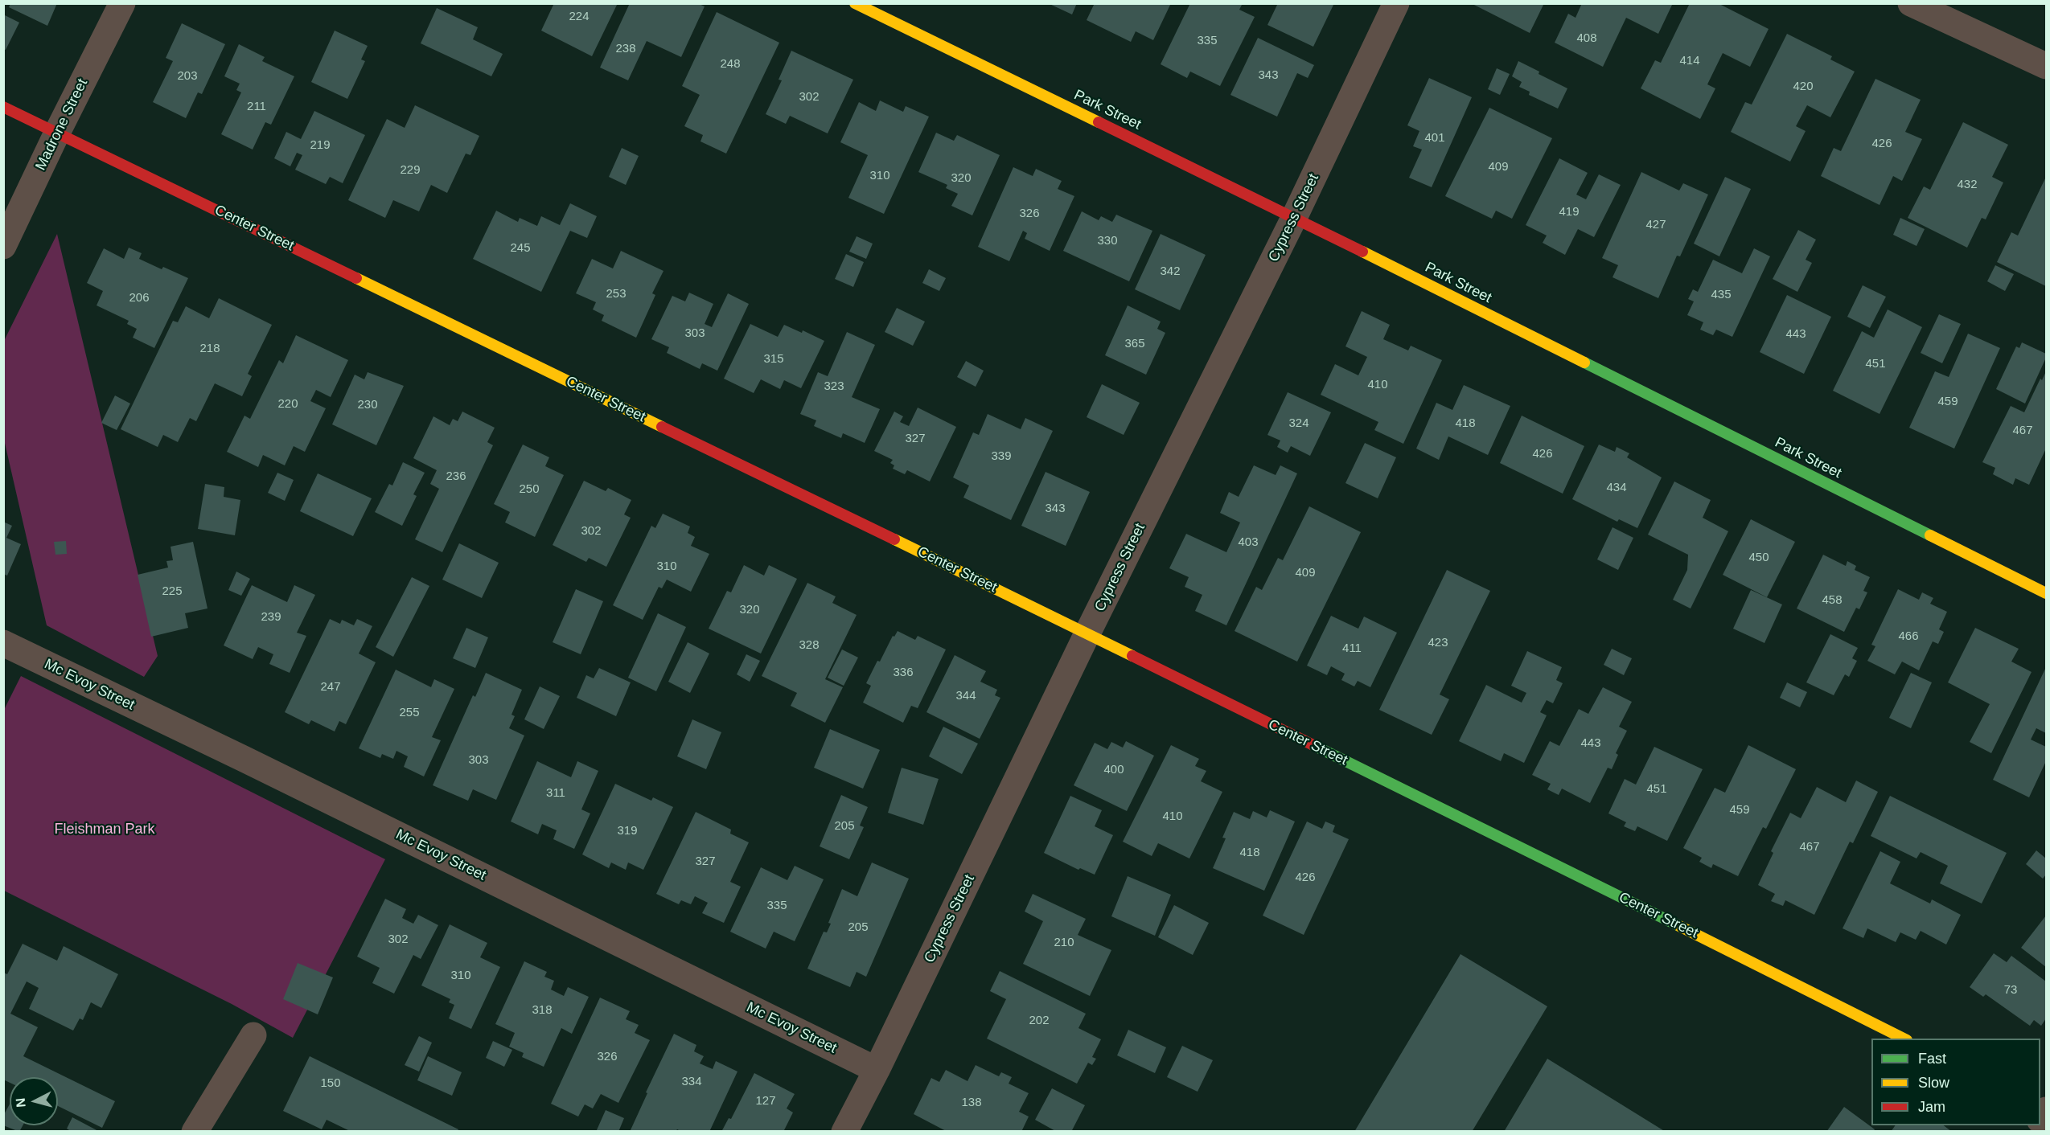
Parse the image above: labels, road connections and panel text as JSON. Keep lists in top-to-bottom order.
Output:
{
  "streets": {
    "street": [
      "Park Street",
      "Madrone Street",
      "Cypress Street",
      "Center Street",
      "Mc Evoy Street"
    ]
  },
  "crossings": [
    ["Park Street", "Cypress Street"],
    ["Madrone Street", "Center Street"],
    ["Cypress Street", "Center Street"],
    ["Cypress Street", "Mc Evoy Street"]
  ],
  "parks": ["Fleishman Park"],
  "house_numbers": [
    "224",
    "408",
    "335",
    "238",
    "414",
    "248",
    "343",
    "203",
    "420",
    "302",
    "211",
    "401",
    "426",
    "219",
    "409",
    "229",
    "310",
    "320",
    "432",
    "419",
    "326",
    "427",
    "330",
    "245",
    "342",
    "253",
    "435",
    "206",
    "303",
    "443",
    "365",
    "218",
    "315",
    "451",
    "410",
    "323",
    "459",
    "220",
    "230",
    "324",
    "418",
    "467",
    "327",
    "426",
    "339",
    "236",
    "434",
    "250",
    "343",
    "302",
    "403",
    "450",
    "310",
    "409",
    "225",
    "458",
    "320",
    "239",
    "466",
    "423",
    "328",
    "411",
    "336",
    "247",
    "344",
    "255",
    "443",
    "303",
    "400",
    "451",
    "311",
    "459",
    "410",
    "205",
    "319",
    "467",
    "418",
    "327",
    "426",
    "335",
    "205",
    "302",
    "210",
    "310",
    "73",
    "318",
    "202",
    "326",
    "334",
    "150",
    "127",
    "138"
  ],
  "legend": ["Fast", "Slow", "Jam"],
  "north": "left"
}
